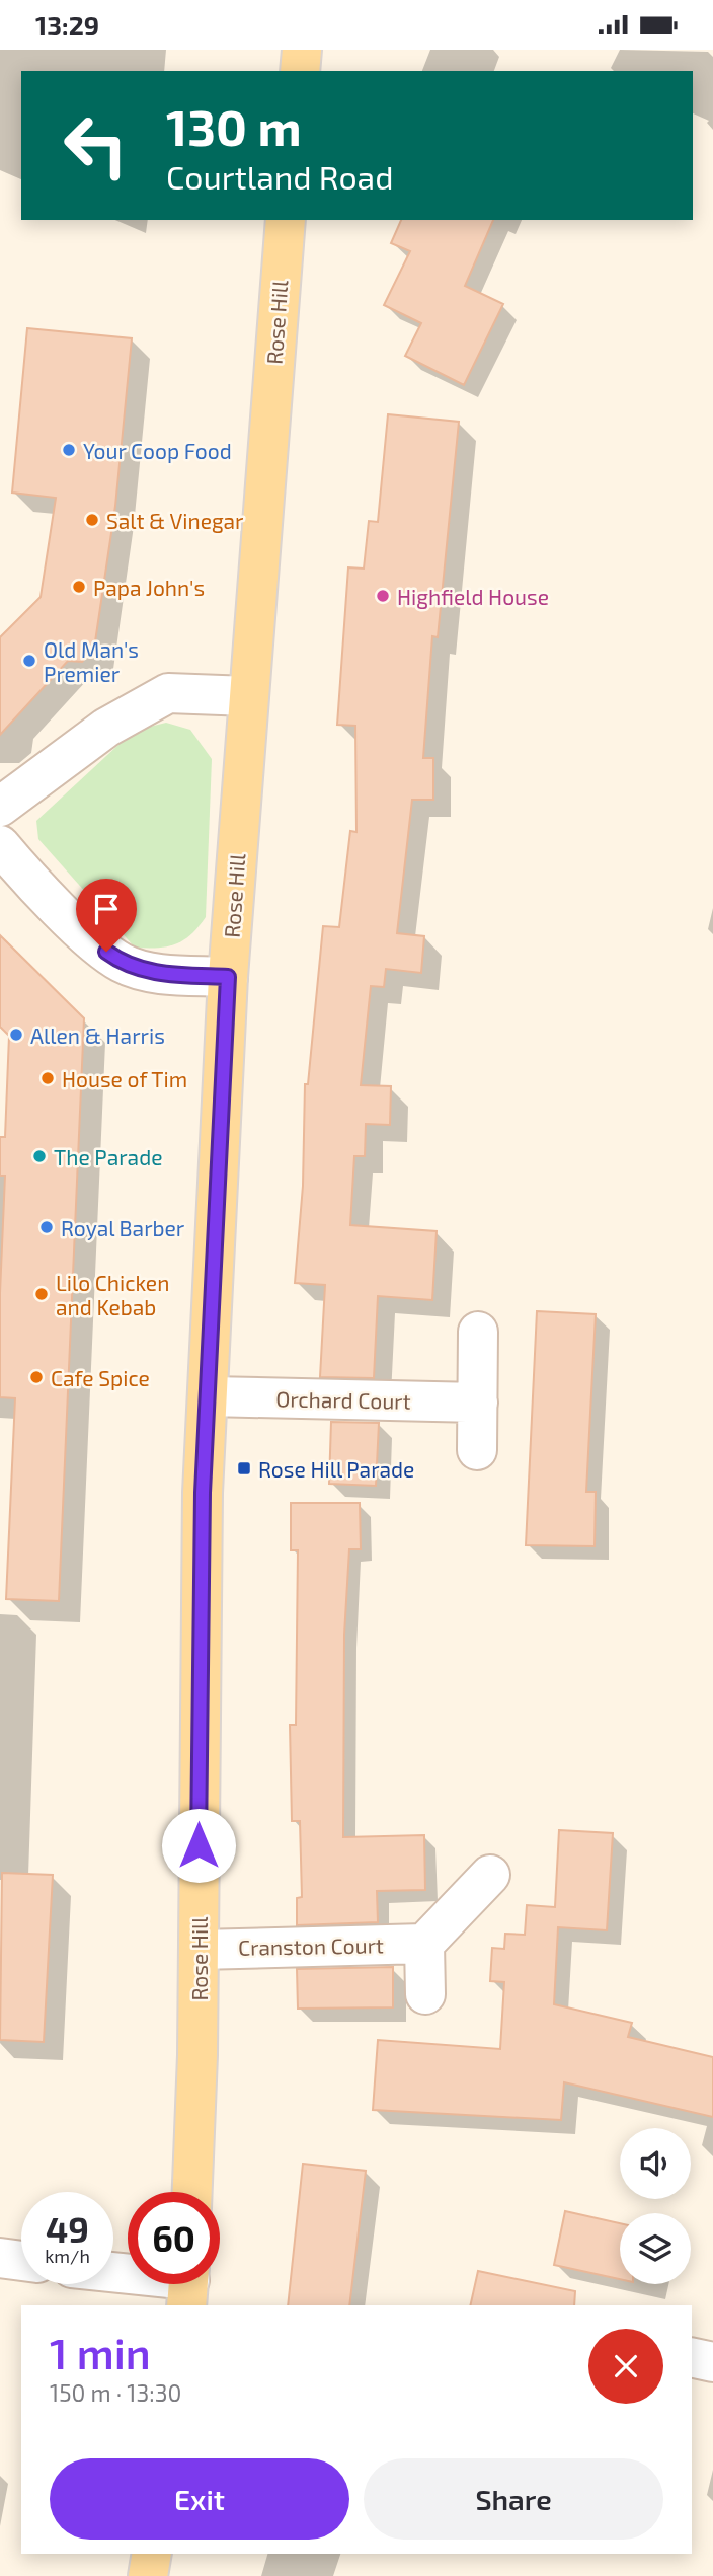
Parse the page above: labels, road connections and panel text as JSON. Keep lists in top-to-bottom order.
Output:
{
  "streets": {
    "main road": ["Rose Hill"],
    "street": ["Orchard Court", "Cranston Court"]
  },
  "crossings": [
    ["Rose Hill", "Orchard Court"],
    ["Rose Hill", "Cranston Court"]
  ],
  "places": {
    "other": [
      "Your Coop Food",
      "Salt & Vinegar",
      "Papa John's",
      "Highfield House",
      "Old Man's Premier",
      "Allen & Harris",
      "House of Tim",
      "The Parade",
      "Royal Barber",
      "Lilo Chicken and Kebab",
      "Cafe Spice"
    ],
    "transit": ["Rose Hill Parade"]
  },
  "page": {
    "status": "13:29",
    "turn": ["130 m", "Courtland Road"],
    "speed": "49 km/h",
    "limit": "60",
    "heading": ["1 min", "150 m · 13:30"],
    "buttons": ["Exit", "Share"]
  }
}
